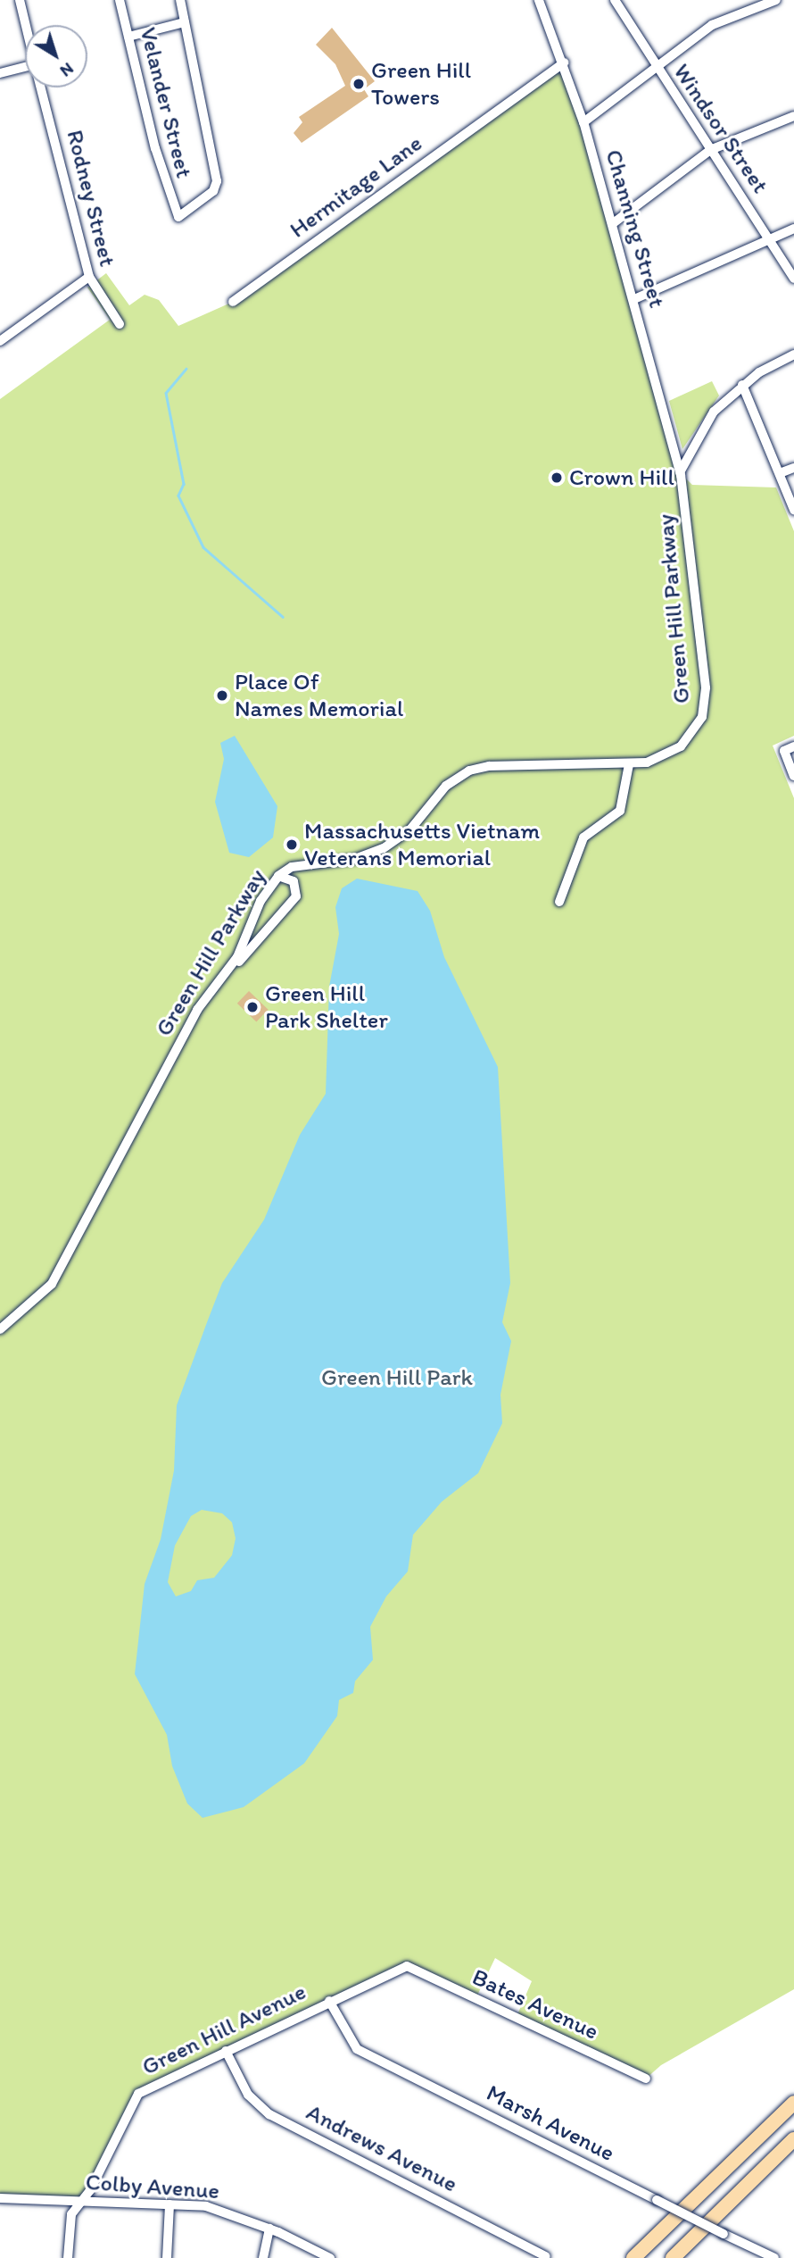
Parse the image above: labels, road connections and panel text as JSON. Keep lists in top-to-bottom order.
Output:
{
  "streets": {
    "street": [
      "Velander Street",
      "Windsor Street",
      "Hermitage Lane",
      "Rodney Street",
      "Channing Street",
      "Green Hill Parkway",
      "Bates Avenue",
      "Green Hill Avenue",
      "Marsh Avenue",
      "Andrews Avenue",
      "Colby Avenue"
    ]
  },
  "crossings": [
    ["Hermitage Lane", "Channing Street"],
    ["Channing Street", "Green Hill Parkway"],
    ["Bates Avenue", "Green Hill Avenue"],
    ["Green Hill Avenue", "Marsh Avenue"],
    ["Green Hill Avenue", "Andrews Avenue"],
    ["Green Hill Avenue", "Colby Avenue"]
  ],
  "parks": ["Green Hill Park"],
  "places": [
    "Green Hill Towers",
    "Crown Hill",
    "Place Of Names Memorial",
    "Massachusetts Vietnam Veterans Memorial",
    "Green Hill Park Shelter"
  ],
  "north": "bottom right"
}
